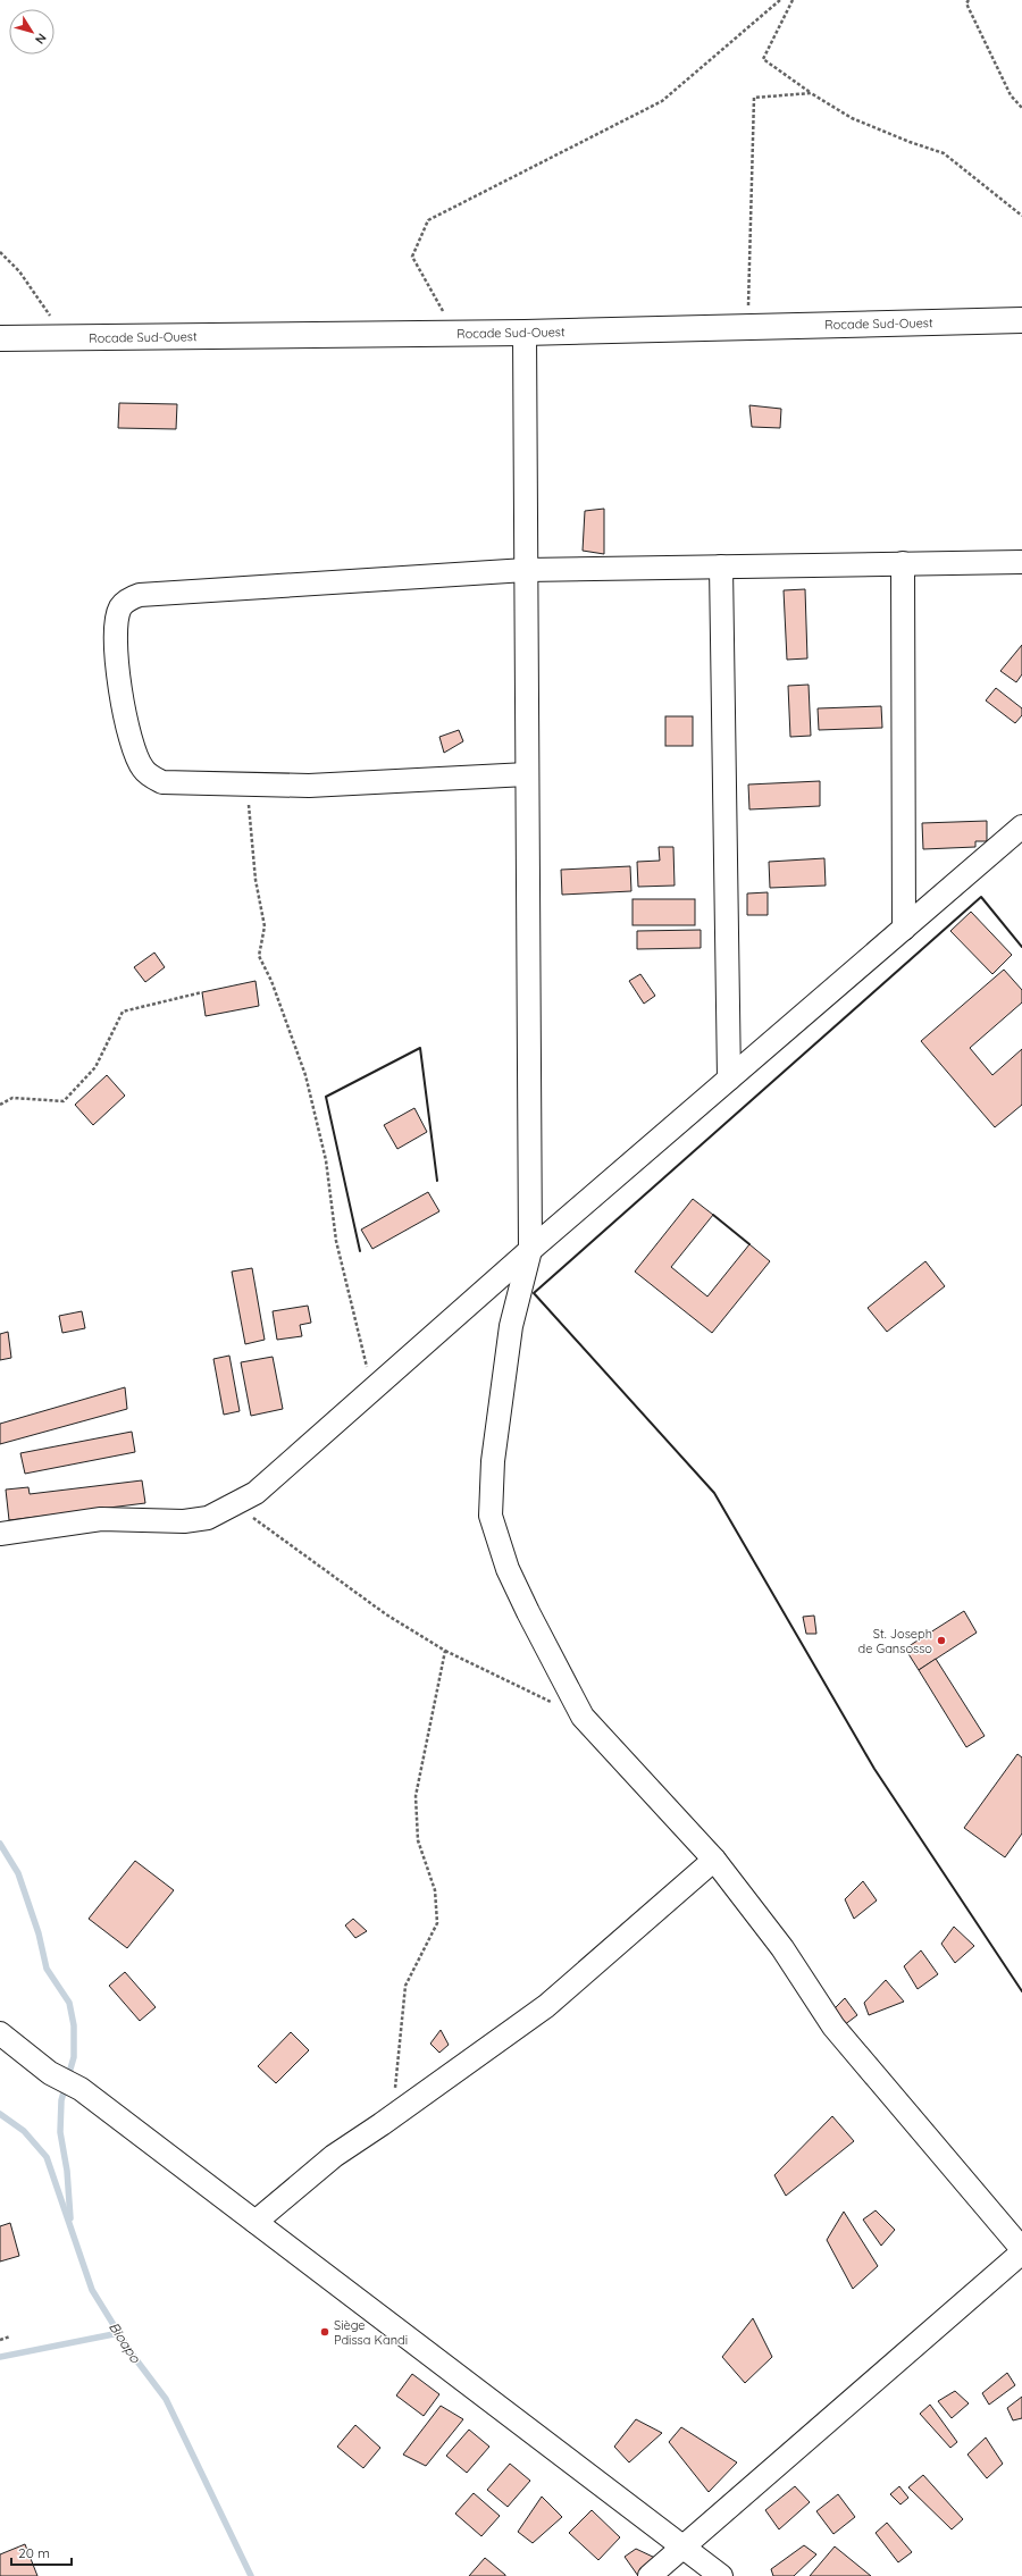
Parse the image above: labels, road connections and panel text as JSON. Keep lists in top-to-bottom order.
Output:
{
  "streets": {
    "main road": ["Rocade Sud-Ouest"]
  },
  "water": ["Bioapo"],
  "places": ["St. Joseph de Gansosso", "Siège Pdissa Kandi"],
  "scale_bar": "20 m",
  "north": "bottom right"
}
